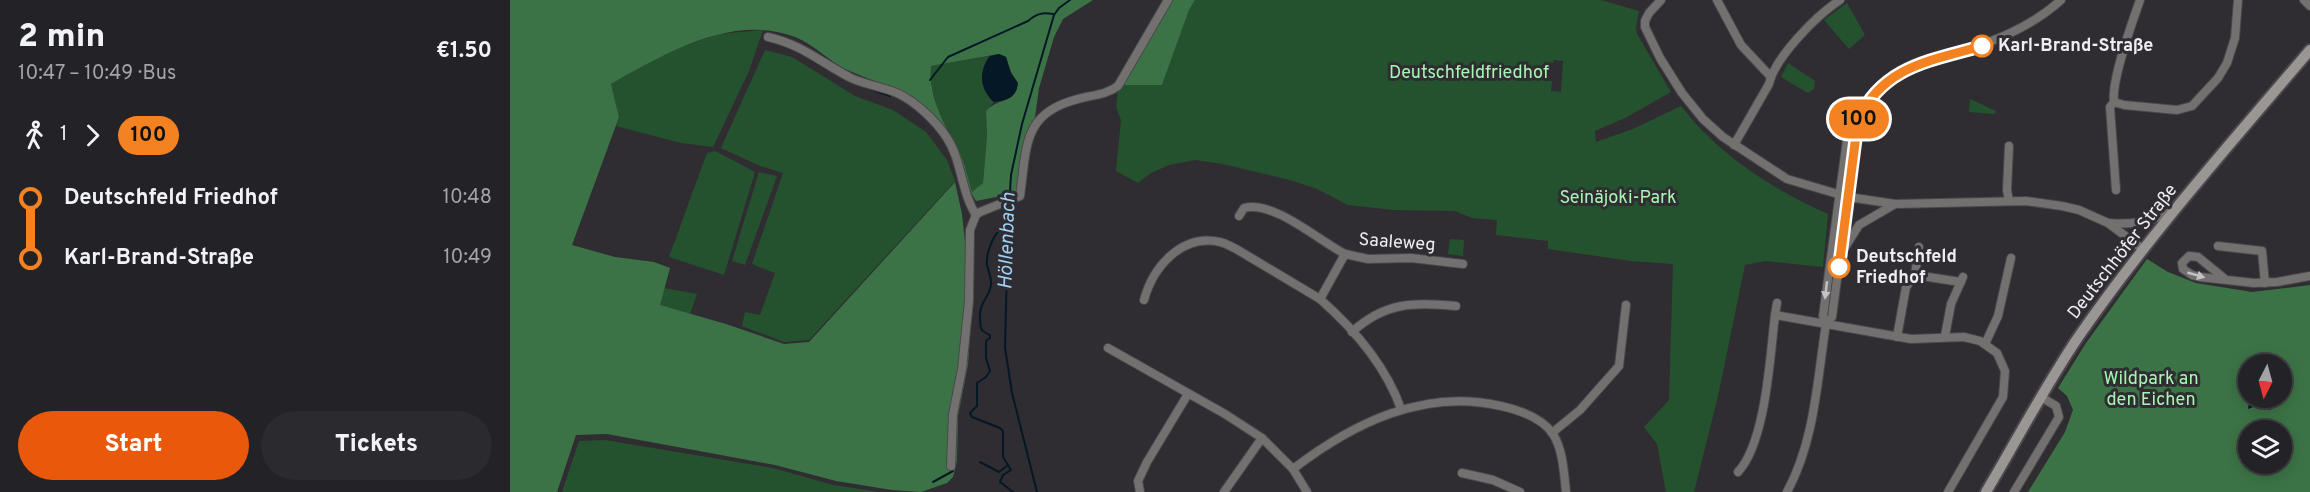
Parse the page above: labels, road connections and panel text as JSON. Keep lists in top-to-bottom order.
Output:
{
  "streets": {
    "main road": ["Deutschhöfer Straße"],
    "street": ["Saaleweg"]
  },
  "water": ["Höllenbach"],
  "parks": ["Deutschfeldfriedhof", "Seinäjoki-Park", "Wildpark an den Eichen"],
  "places": ["Karl-Brand-Straße", "Deutschfeld Friedhof"],
  "lines": ["bus line 100"],
  "north": "bottom",
  "page": {
    "heading": ["2 min", "10:47 – 10:49 · Bus", "€1.50"],
    "on_map": "100",
    "legs": ["1", "100"],
    "list": [
      {
        "name": "Deutschfeld Friedhof",
        "value": "10:48"
      },
      {
        "name": "Karl-Brand-Straße",
        "value": "10:49"
      }
    ],
    "buttons": ["Start", "Tickets"]
  }
}
